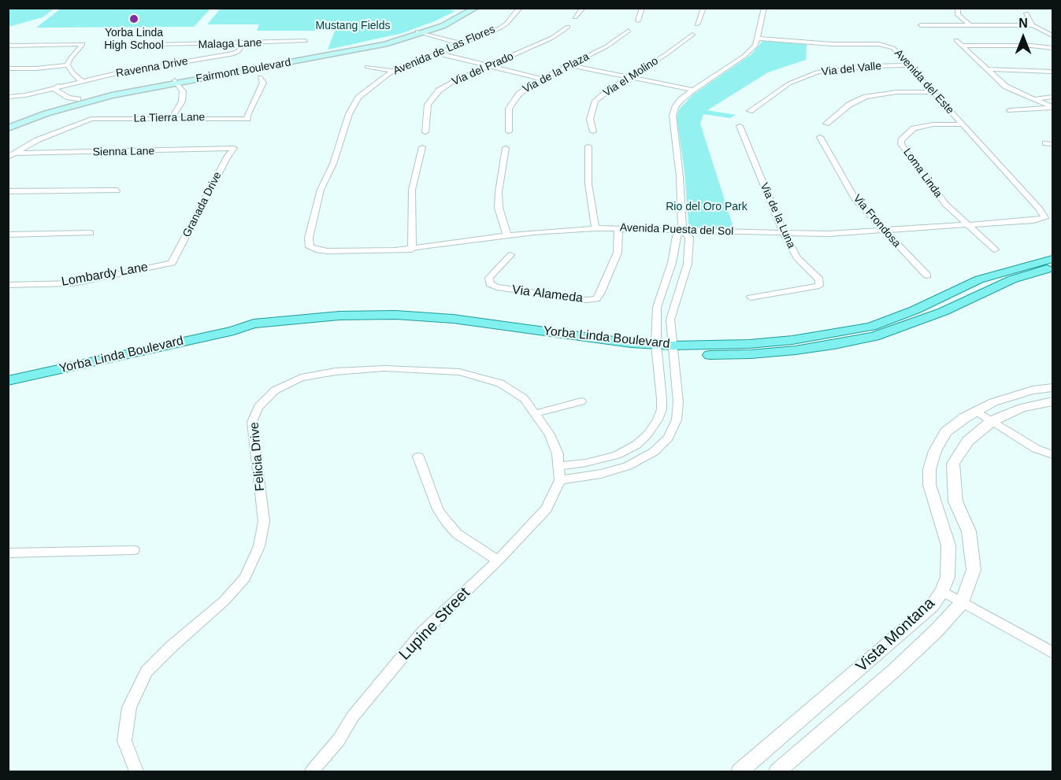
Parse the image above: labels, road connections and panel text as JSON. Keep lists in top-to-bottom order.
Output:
{
  "streets": {
    "main road": ["Fairmont Boulevard", "Yorba Linda Boulevard"],
    "street": [
      "Malaga Lane",
      "Avenida de Las Flores",
      "Ravenna Drive",
      "Via del Prado",
      "Via del Valle",
      "Via de la Plaza",
      "Via el Molino",
      "Avenida del Este",
      "La Tierra Lane",
      "Sienna Lane",
      "Loma Linda",
      "Granada Drive",
      "Via de la Luna",
      "Via Frondosa",
      "Avenida Puesta del Sol",
      "Lombardy Lane",
      "Via Alameda",
      "Felicia Drive",
      "Lupine Street",
      "Vista Montana"
    ]
  },
  "crossings": [
    ["Malaga Lane", "Ravenna Drive"],
    ["Avenida de Las Flores", "Avenida Puesta del Sol"],
    ["Via del Valle", "Avenida del Este"],
    ["Avenida del Este", "Loma Linda"],
    ["Avenida del Este", "Avenida Puesta del Sol"],
    ["La Tierra Lane", "Sienna Lane"],
    ["Sienna Lane", "Granada Drive"],
    ["Loma Linda", "Avenida Puesta del Sol"],
    ["Granada Drive", "Lombardy Lane"],
    ["Via de la Luna", "Avenida Puesta del Sol"],
    ["Via Frondosa", "Avenida Puesta del Sol"],
    ["Avenida Puesta del Sol", "Via Alameda"],
    ["Felicia Drive", "Lupine Street"]
  ],
  "parks": ["Mustang Fields", "Rio del Oro Park"],
  "places": ["Yorba Linda High School"],
  "north": "top"
}
